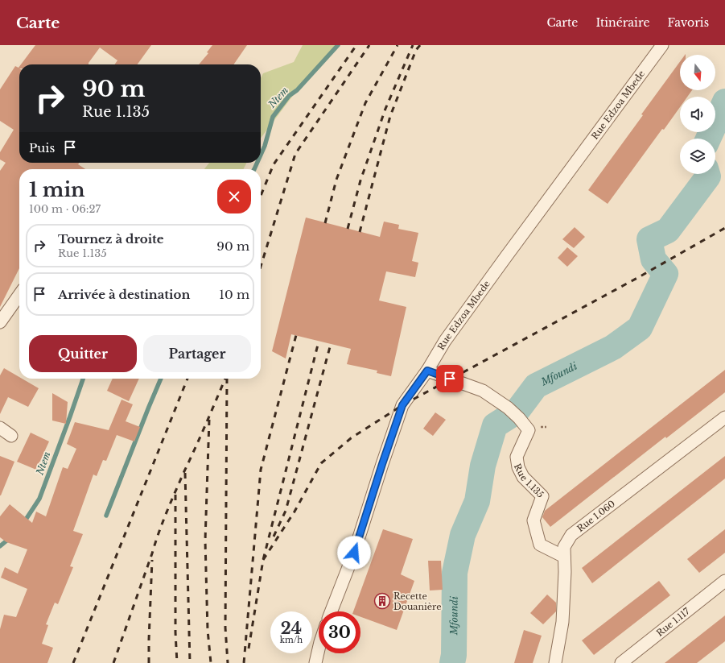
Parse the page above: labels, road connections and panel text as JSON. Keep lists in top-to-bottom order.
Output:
{
  "streets": {
    "street": [
      "Rue Edzoa Mbede",
      "Rue 1.135",
      "Rue 1.060",
      "Rue 1.117"
    ]
  },
  "crossings": [
    ["Rue Edzoa Mbede", "Rue 1.135"],
    ["Rue 1.135", "Rue 1.060"]
  ],
  "water": ["Ntem", "Mfoundi"],
  "places": {
    "building": ["Recette Douanière"]
  },
  "north": "bottom",
  "page": {
    "header": "Carte",
    "nav": ["Carte", "Itinéraire", "Favoris"],
    "turn": ["90 m", "Rue 1.135"],
    "then": "Puis",
    "heading": ["1 min", "100 m · 06:27"],
    "list": [
      {
        "name": "Tournez à droite",
        "note": "Rue 1.135",
        "value": "90 m"
      },
      {
        "name": "Arrivée à destination",
        "value": "10 m"
      }
    ],
    "buttons": ["Quitter", "Partager"],
    "speed": "24 km/h",
    "limit": "30"
  }
}
